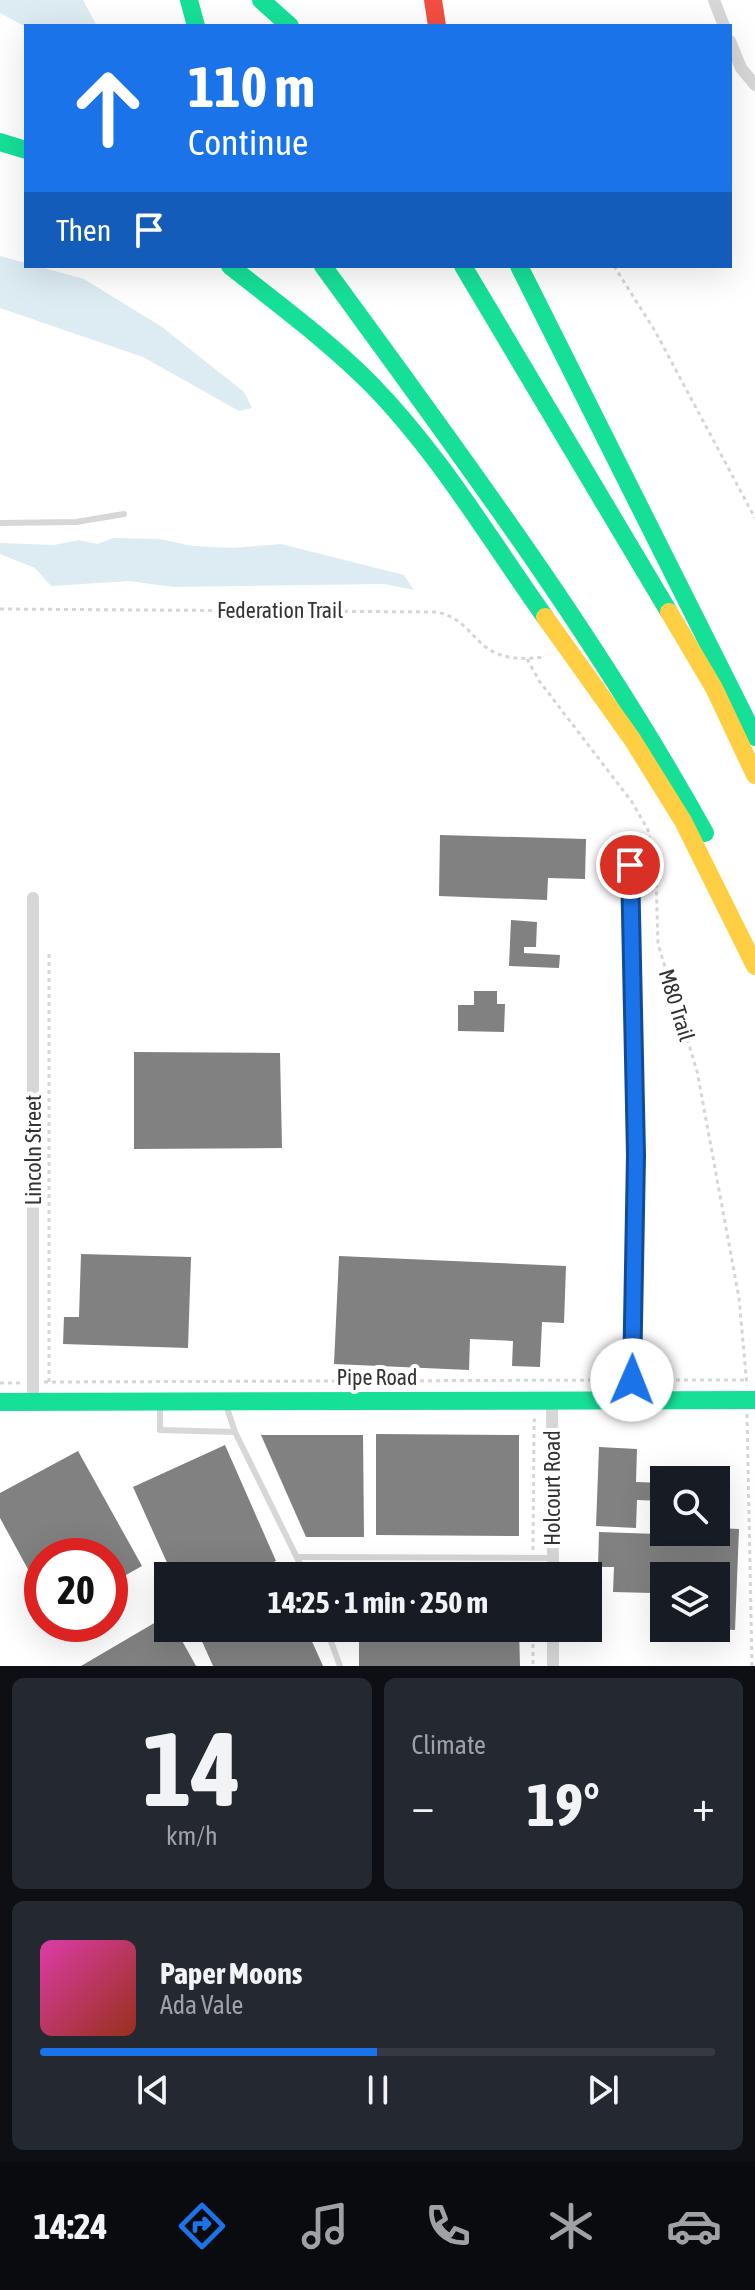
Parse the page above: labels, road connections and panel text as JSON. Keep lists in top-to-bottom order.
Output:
{
  "streets": {
    "main road": ["Pipe Road"],
    "street": ["Lincoln Street", "Holcourt Road"],
    "path": ["Federation Trail", "M80 Trail"]
  },
  "crossings": [
    ["Federation Trail", "M80 Trail"],
    ["M80 Trail", "Pipe Road"],
    ["Lincoln Street", "Pipe Road"],
    ["Pipe Road", "Holcourt Road"]
  ],
  "page": {
    "turn": ["110 m", "Continue"],
    "then": "Then",
    "limit": "20",
    "trip": "14:25 · 1 min · 250 m",
    "tile": [
      ["14", "km/h"],
      "Climate"
    ],
    "heat": ["−", "19°", "+"],
    "song": ["Paper Moons", "Ada Vale"],
    "tabs": "14:24"
  }
}
